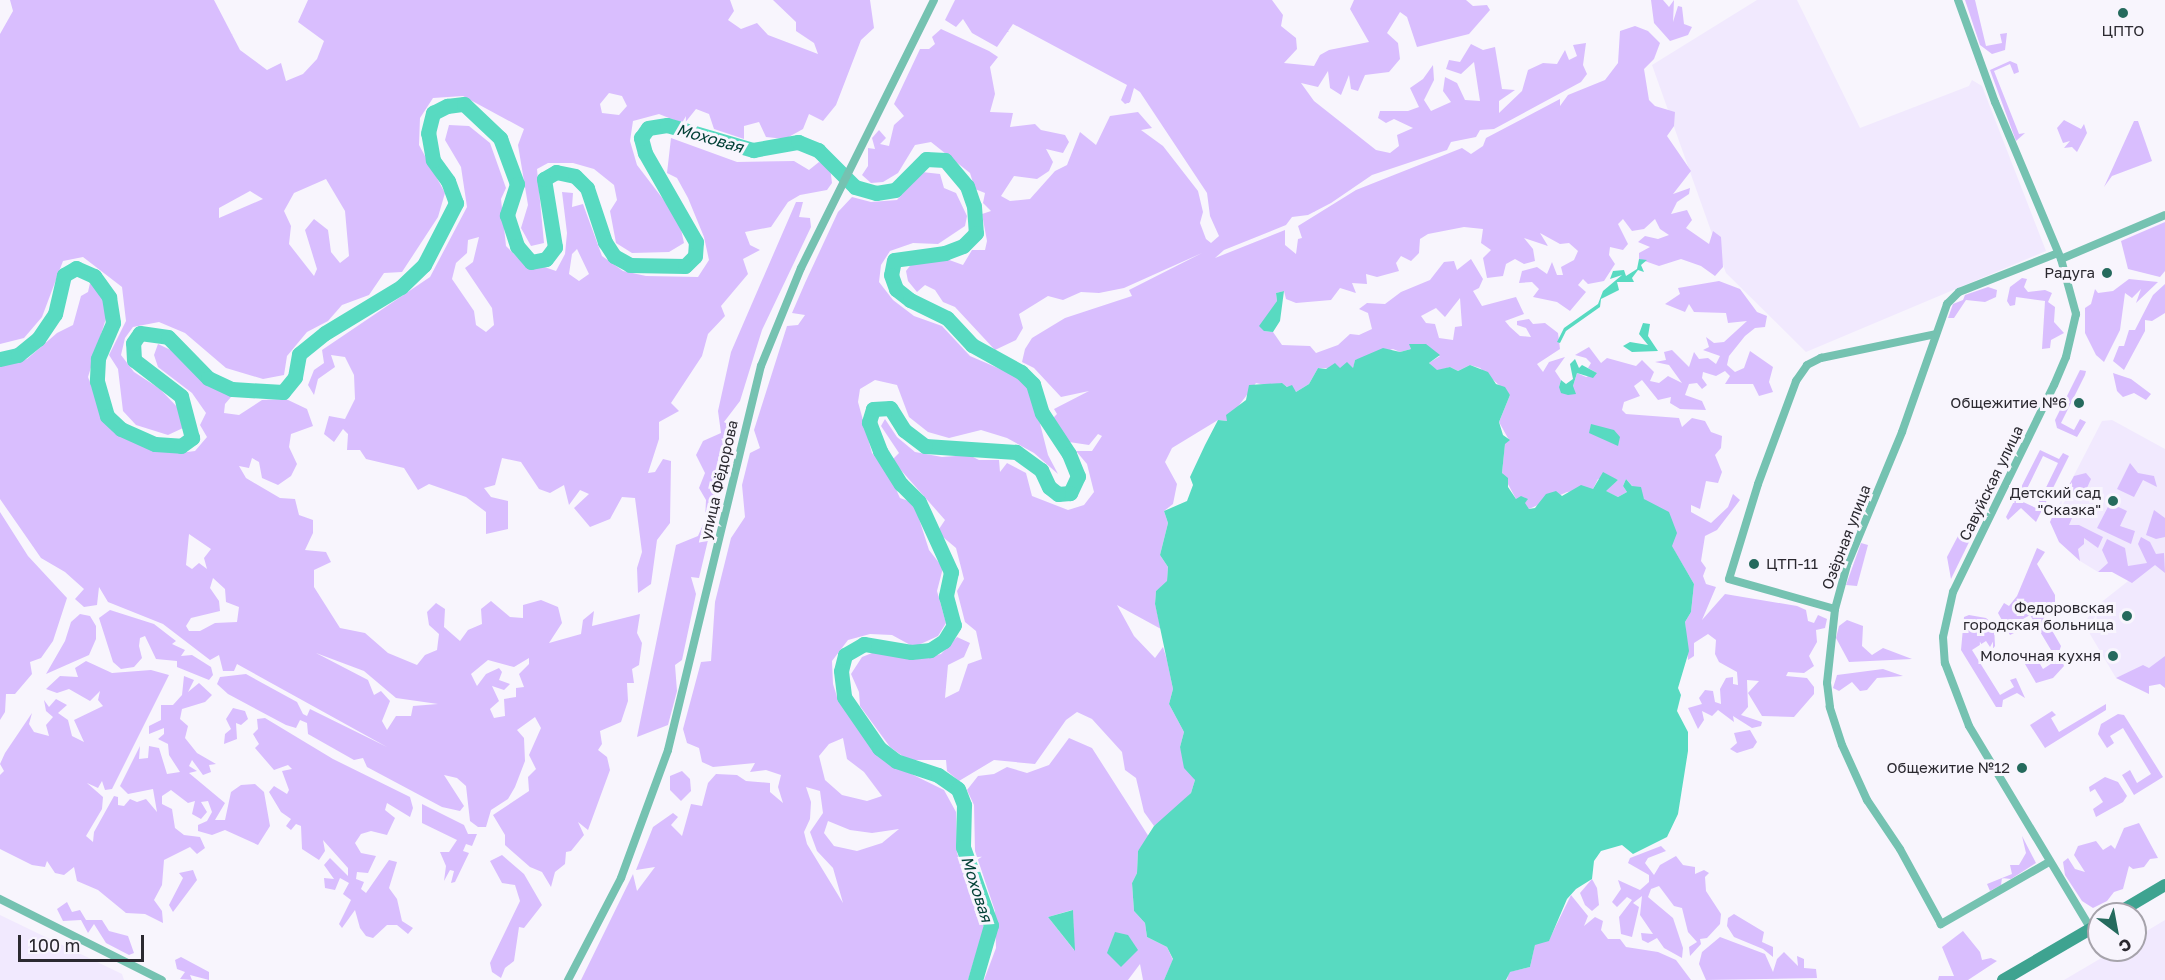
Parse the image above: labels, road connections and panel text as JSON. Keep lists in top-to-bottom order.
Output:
{
  "streets": {
    "street": ["улица Фёдорова", "Савуйская улица", "Озёрная улица"]
  },
  "crossings": [
    ["Савуйская улица", "Озёрная улица"]
  ],
  "water": ["Моховая"],
  "places": [
    "ЦПТО",
    "Радуга",
    "Общежитие №6",
    "Детский сад \"Сказка\"",
    "ЦТП-11",
    "Федоровская городская больница",
    "Молочная кухня",
    "Общежитие №12"
  ],
  "scale_bar": "100 m",
  "north": "bottom right"
}
